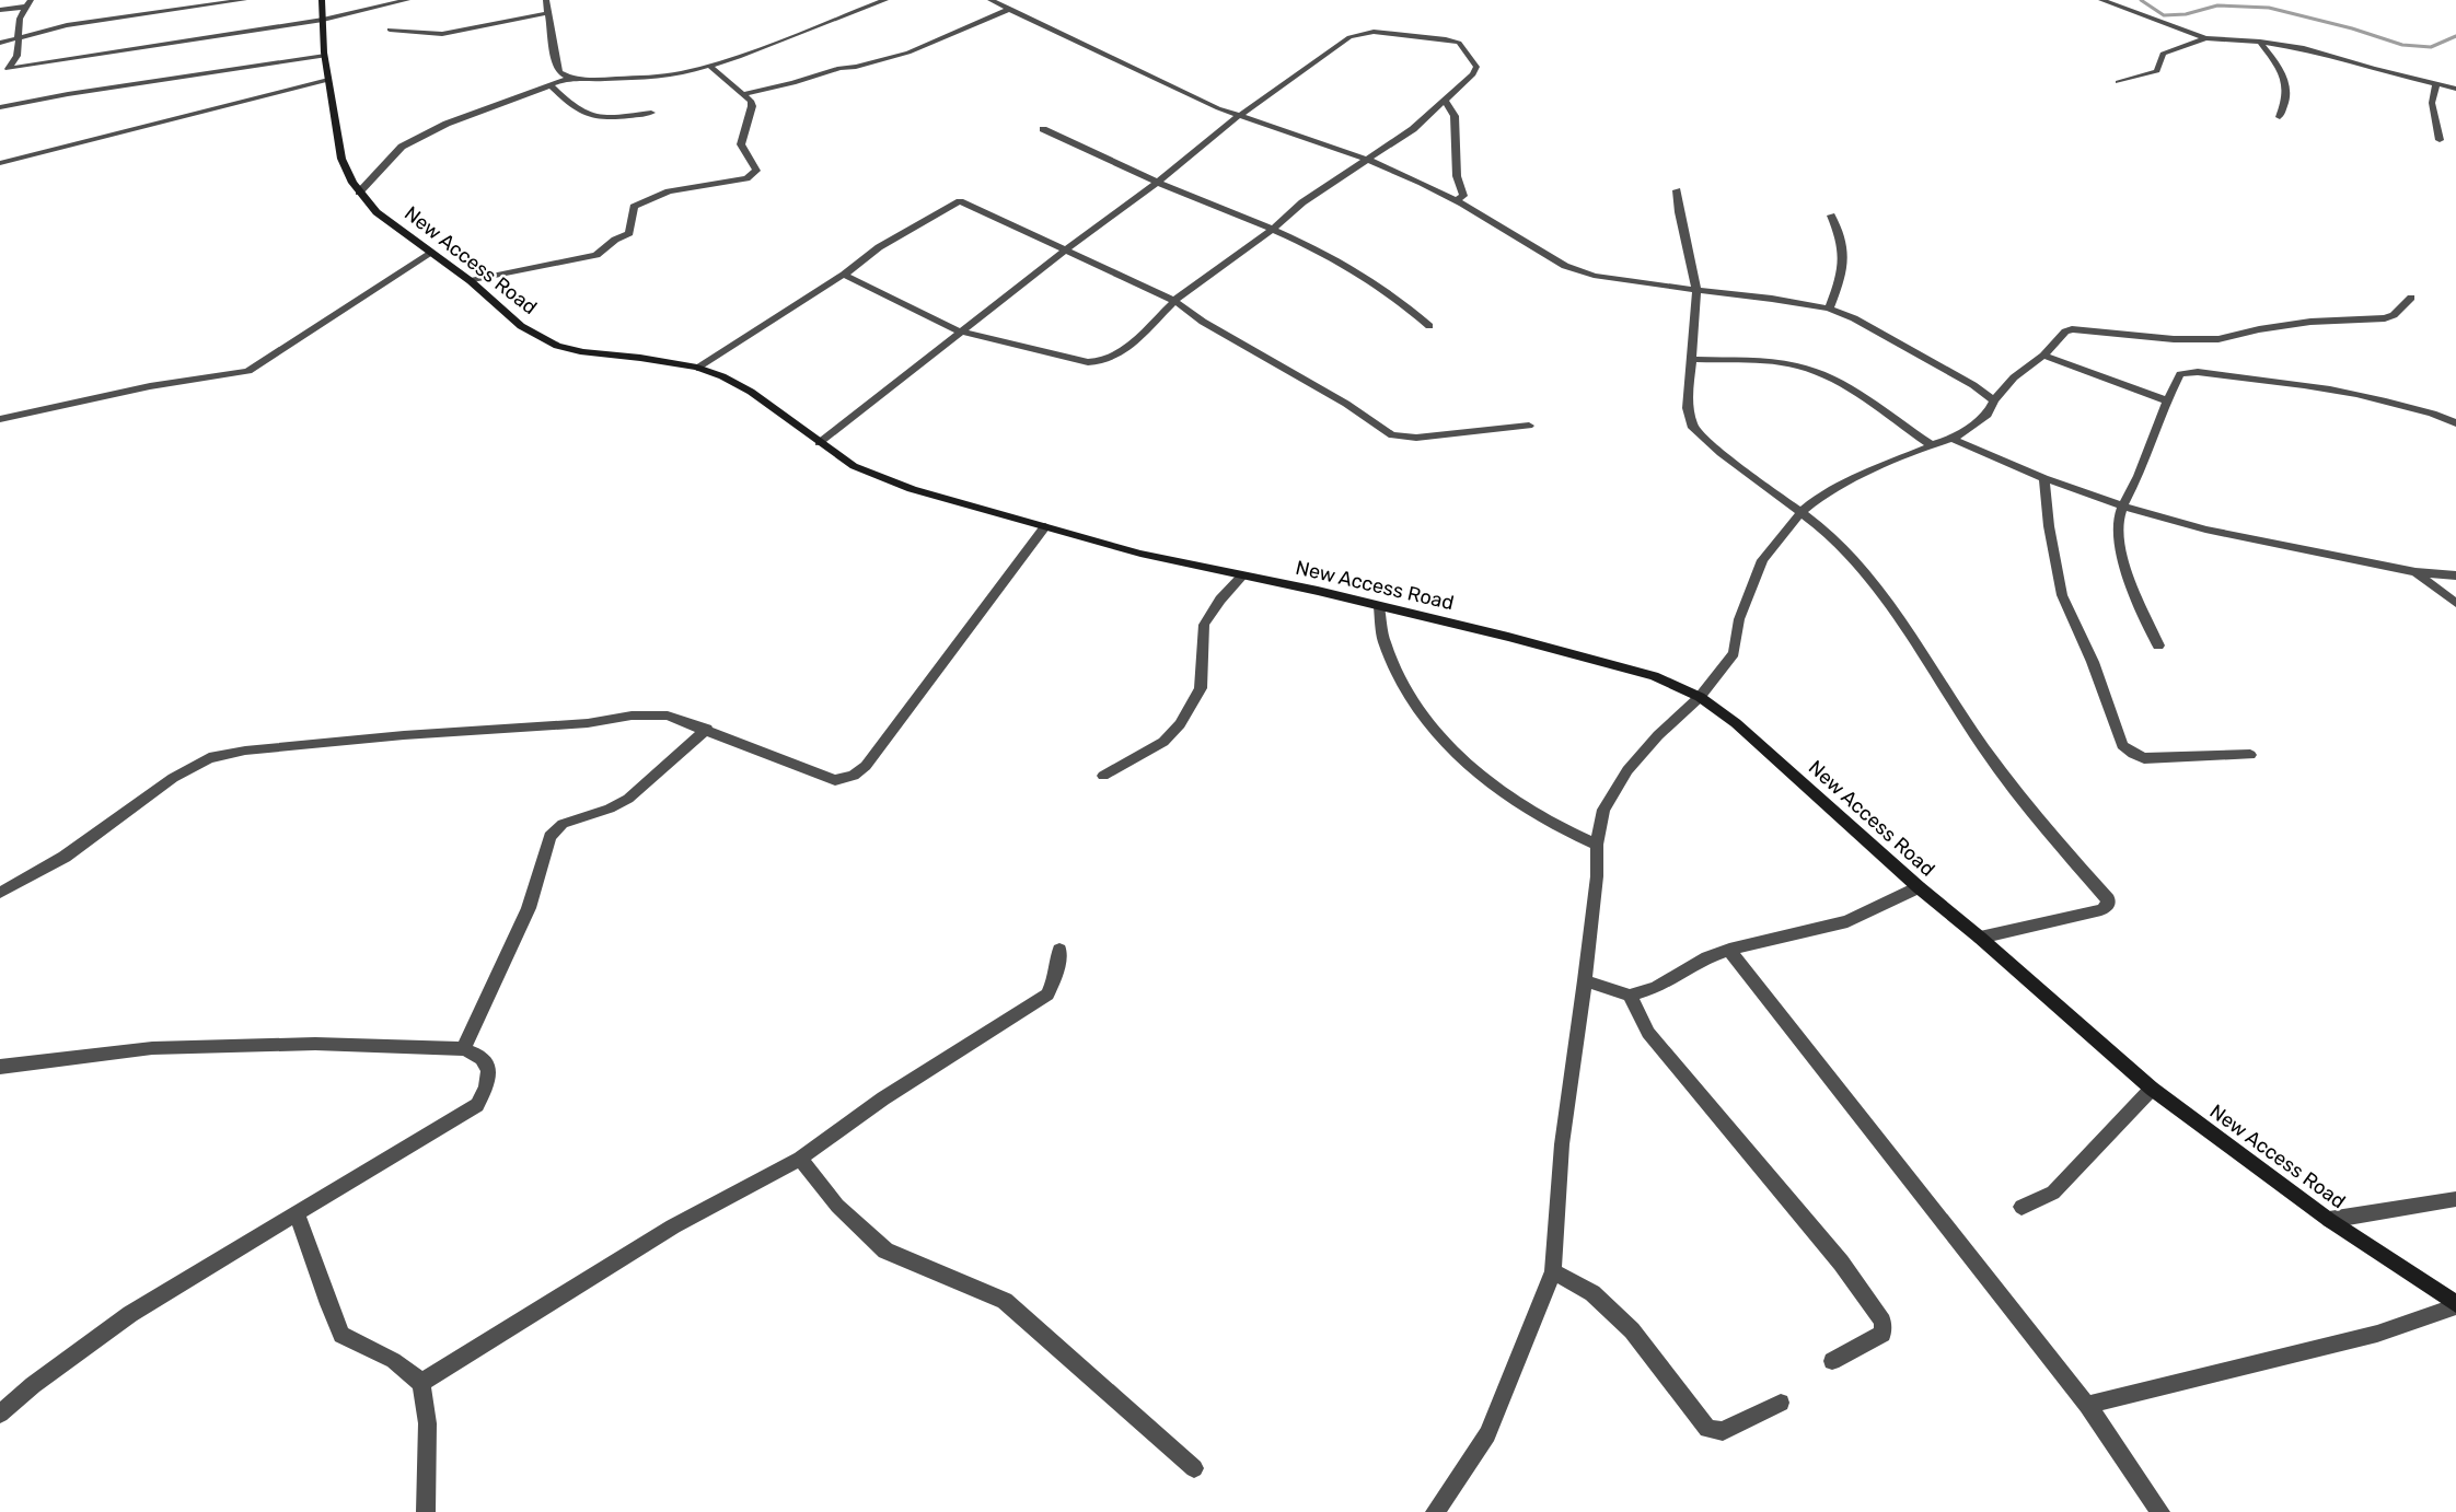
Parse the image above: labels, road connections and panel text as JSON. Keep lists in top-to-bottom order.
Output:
{
  "streets": {
    "main road": ["New Access Road"]
  }
}
